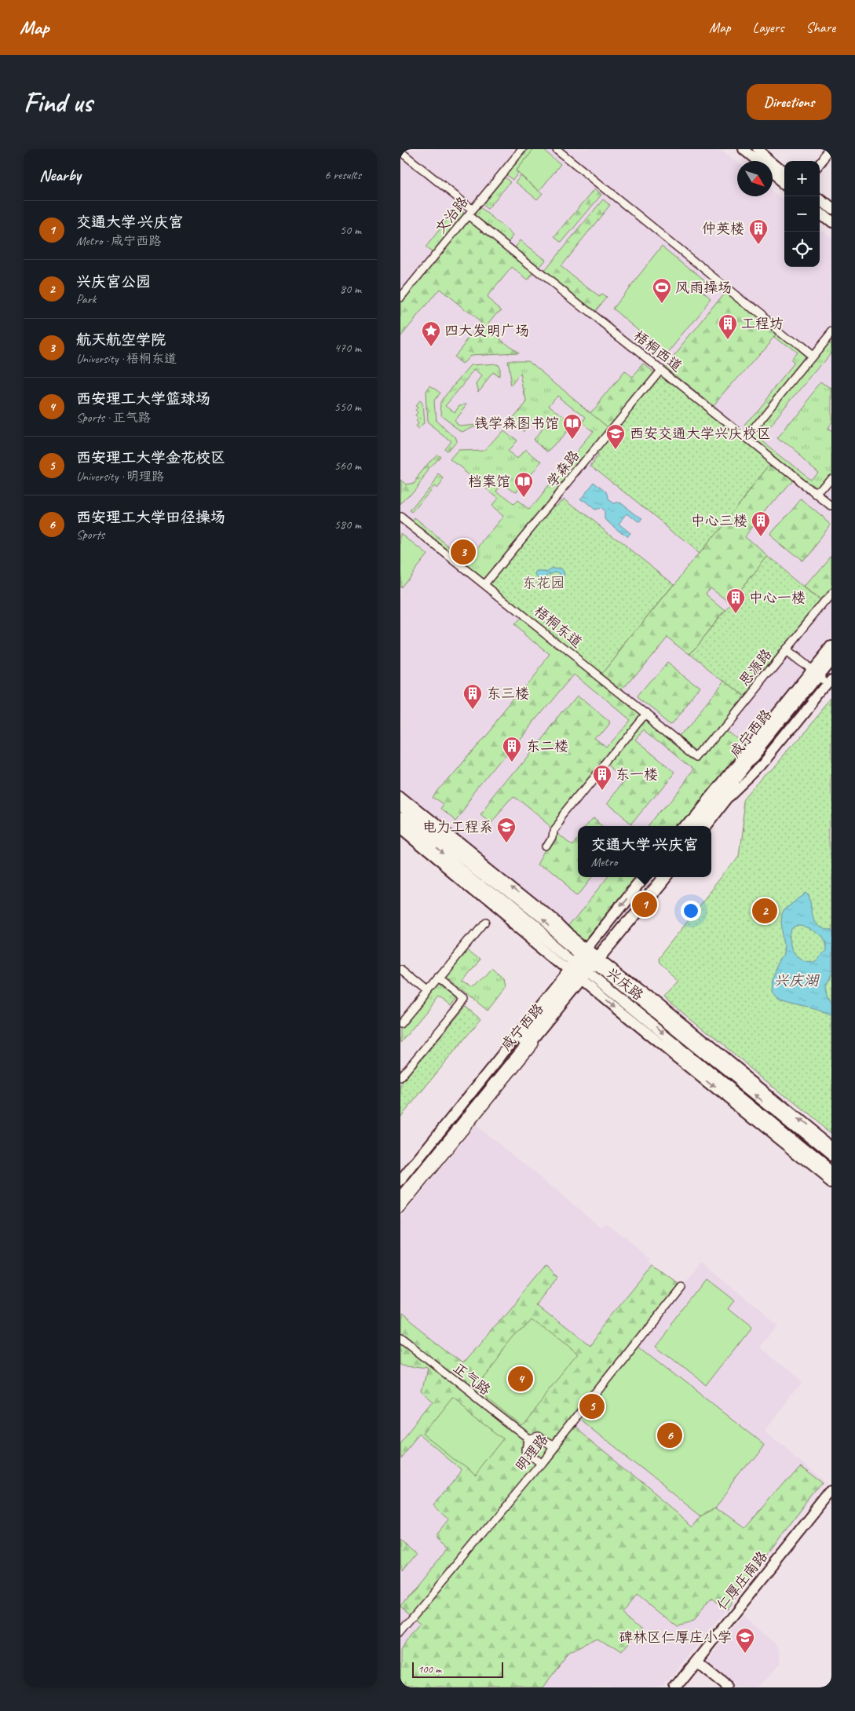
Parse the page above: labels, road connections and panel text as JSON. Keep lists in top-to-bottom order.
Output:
{
  "streets": {
    "main road": ["咸宁西路"],
    "street": [
      "文治路",
      "梧桐西道",
      "学森路",
      "梧桐东道",
      "思源路",
      "兴庆路",
      "正气路",
      "明理路",
      "仁厚庄南路"
    ]
  },
  "crossings": [
    ["文治路", "梧桐西道"],
    ["梧桐西道", "学森路"],
    ["学森路", "梧桐东道"],
    ["梧桐东道", "思源路"],
    ["咸宁西路", "兴庆路"]
  ],
  "water": ["兴庆湖"],
  "parks": ["东花园"],
  "places": {
    "building": [
      "仲英楼",
      "工程坊",
      "中心三楼",
      "中心一楼",
      "东三楼",
      "东二楼",
      "东一楼"
    ],
    "sports": ["风雨操场"],
    "place": ["四大发明广场"],
    "library": ["钱学森图书馆", "档案馆"],
    "school or university": ["西安交通大学兴庆校区", "电力工程系", "碑林区仁厚庄小学"]
  },
  "scale_bar": "100 m",
  "north": "bottom right",
  "page": {
    "header": "Map",
    "nav": ["Map", "Layers", "Share"],
    "buttons": "Directions",
    "title": "Find us",
    "heading": ["Nearby", "6 results"],
    "map_buttons": ["+", "−"],
    "list": [
      {
        "mark": "1",
        "name": "交通大学·兴庆宫",
        "note": "Metro · 咸宁西路",
        "value": "50 m"
      },
      {
        "mark": "2",
        "name": "兴庆宫公园",
        "note": "Park",
        "value": "80 m"
      },
      {
        "mark": "3",
        "name": "航天航空学院",
        "note": "University · 梧桐东道",
        "value": "470 m"
      },
      {
        "mark": "4",
        "name": "西安理工大学篮球场",
        "note": "Sports · 正气路",
        "value": "550 m"
      },
      {
        "mark": "5",
        "name": "西安理工大学金花校区",
        "note": "University · 明理路",
        "value": "560 m"
      },
      {
        "mark": "6",
        "name": "西安理工大学田径操场",
        "note": "Sports",
        "value": "580 m"
      }
    ],
    "pins": [
      "3",
      "1",
      "2",
      "4",
      "5",
      "6"
    ],
    "popup": ["交通大学·兴庆宫", "Metro"],
    "scale": "100 m"
  }
}
